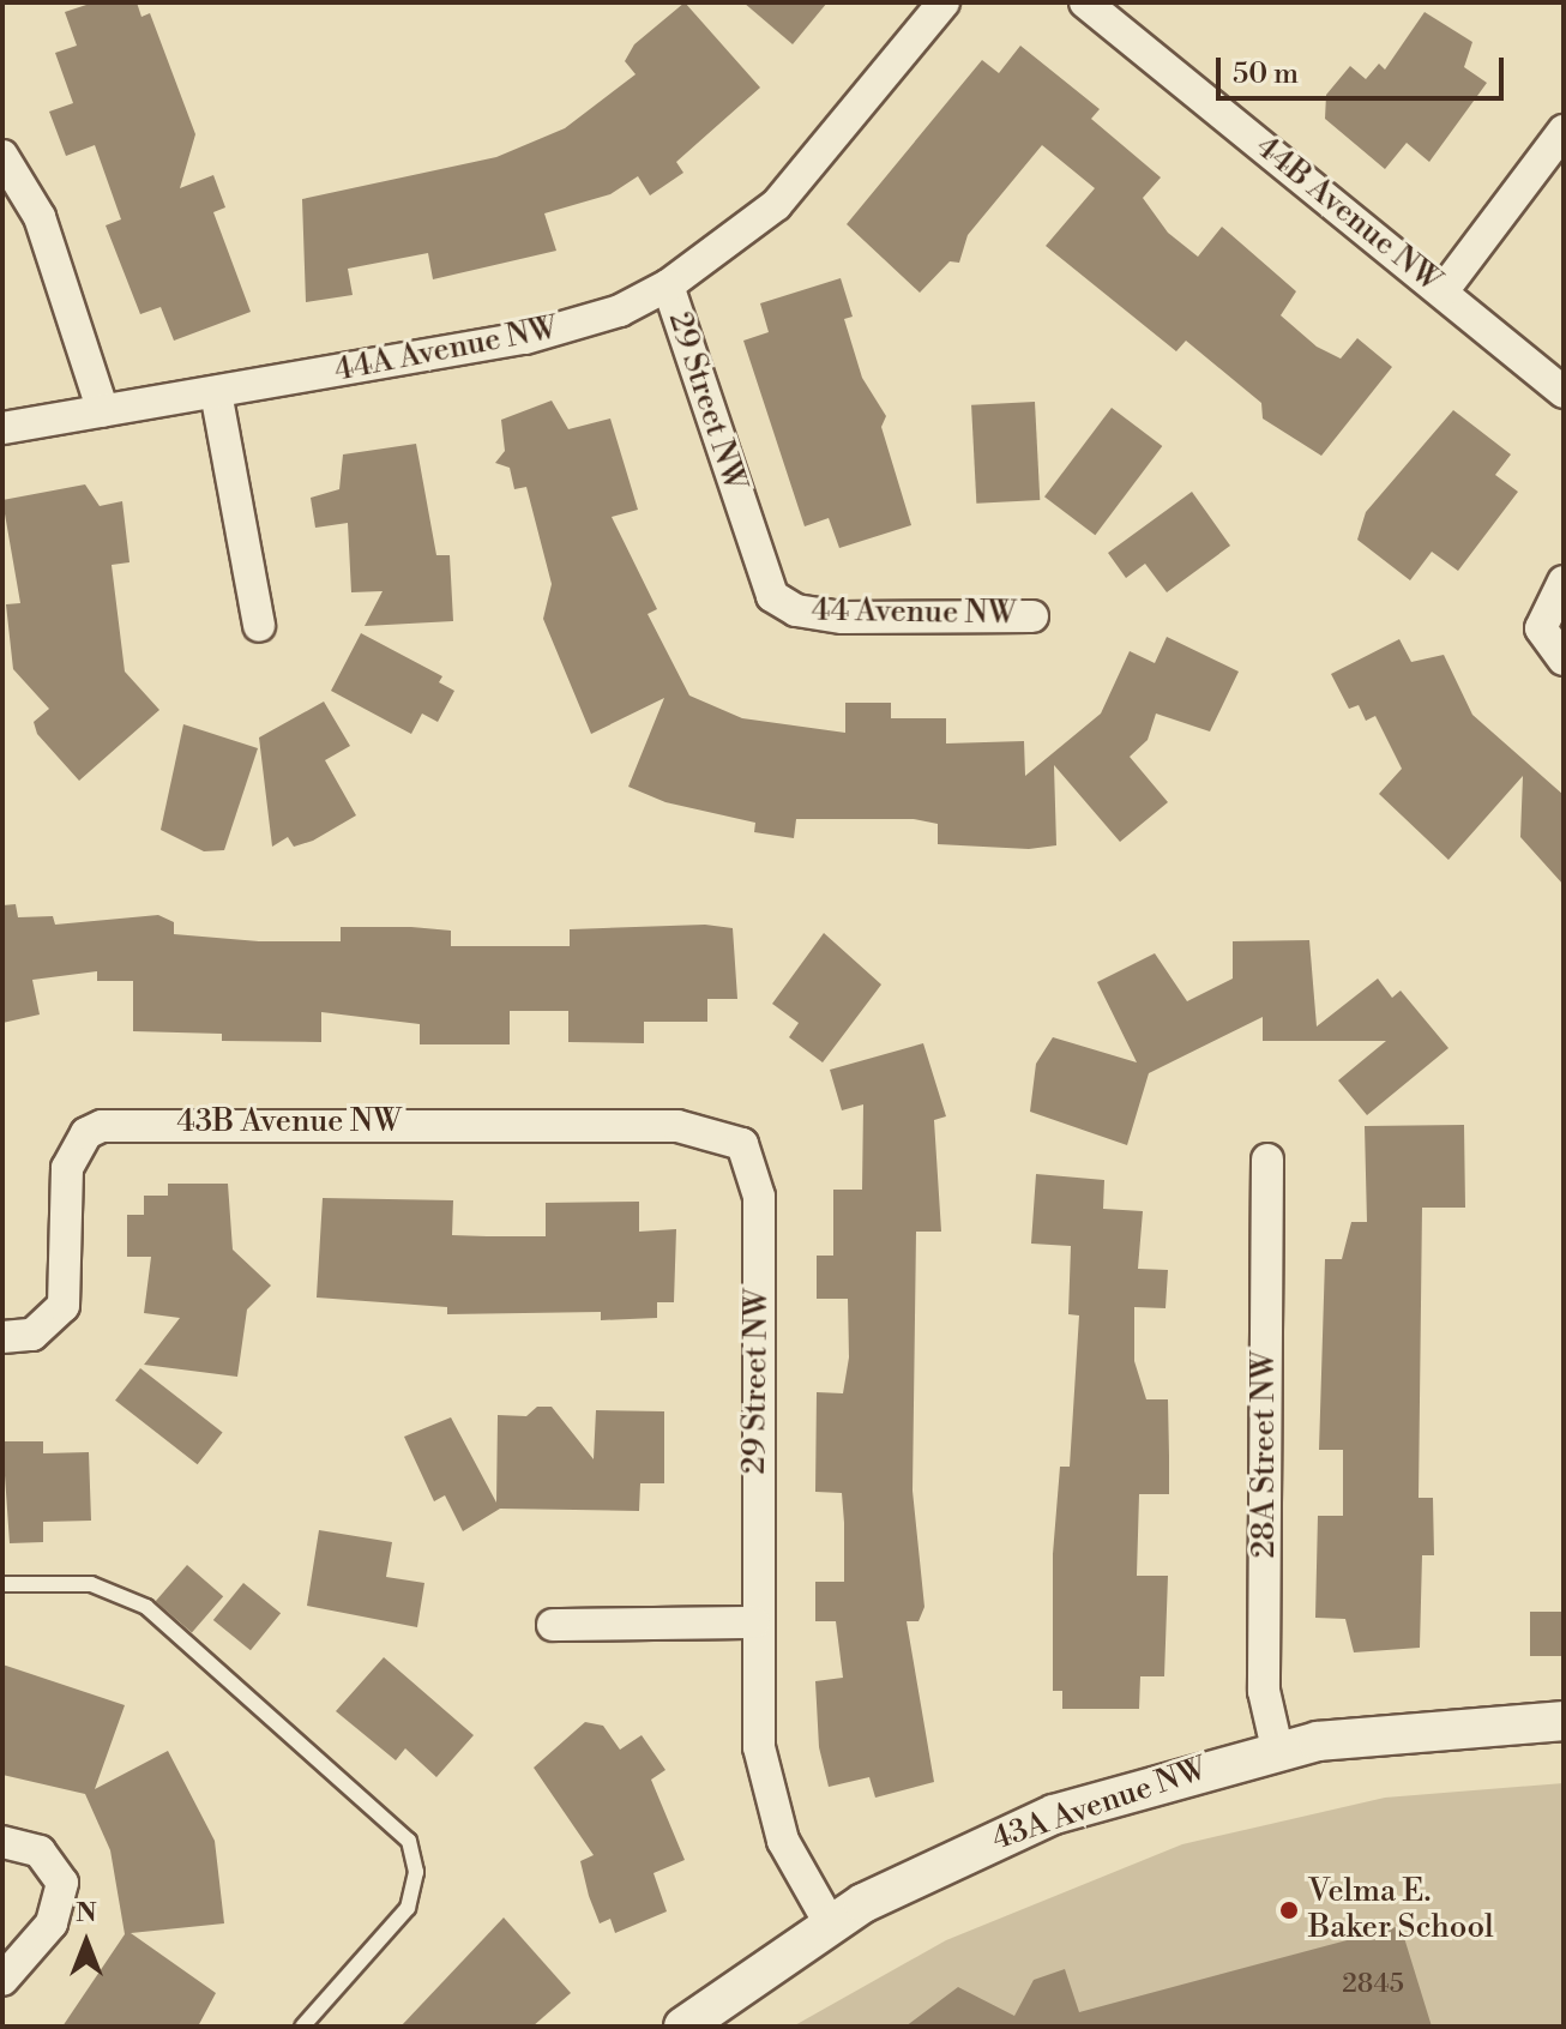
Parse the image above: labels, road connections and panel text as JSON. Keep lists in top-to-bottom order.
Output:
{
  "streets": {
    "street": [
      "44B Avenue NW",
      "44A Avenue NW",
      "29 Street NW",
      "44 Avenue NW",
      "43B Avenue NW",
      "28A Street NW",
      "43A Avenue NW"
    ]
  },
  "crossings": [
    ["44A Avenue NW", "29 Street NW"],
    ["29 Street NW", "44 Avenue NW"],
    ["29 Street NW", "43B Avenue NW"],
    ["29 Street NW", "43A Avenue NW"],
    ["28A Street NW", "43A Avenue NW"]
  ],
  "places": ["Velma E. Baker School"],
  "house_numbers": ["2845"],
  "scale_bar": "50 m",
  "north": "top"
}
